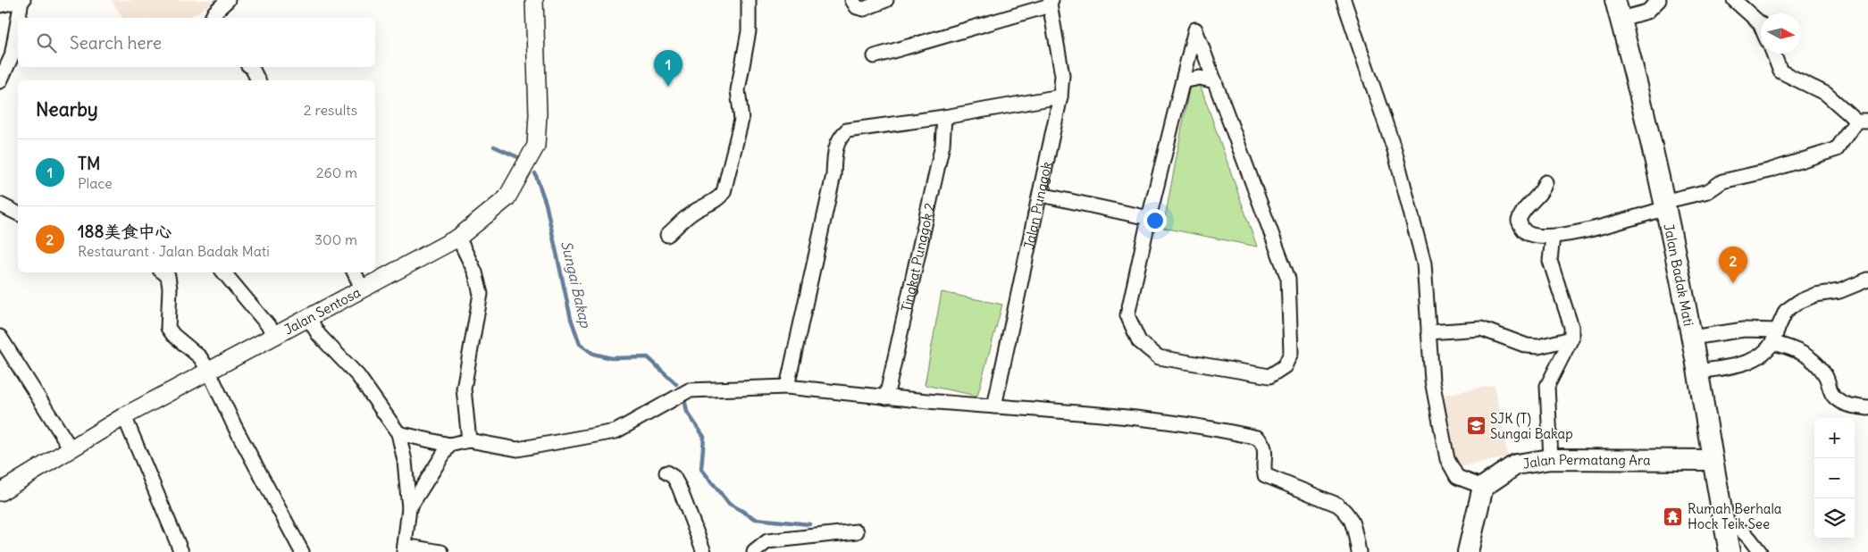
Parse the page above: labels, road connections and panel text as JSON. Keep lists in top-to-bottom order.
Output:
{
  "streets": {
    "main road": ["Jalan Badak Mati", "Jalan Permatang Ara"],
    "street": ["Jalan Punggok", "Tingkat Punggok 2", "Jalan Sentosa"]
  },
  "crossings": [
    ["Jalan Badak Mati", "Jalan Permatang Ara"]
  ],
  "water": ["Sungai Bakap"],
  "places": {
    "school or university": ["SJK (T) Sungai Bakap"],
    "temple": ["Rumah Berhala Hock Teik See"]
  },
  "north": "right",
  "page": {
    "search": "Search here",
    "pins": ["1", "2"],
    "heading": ["Nearby", "2 results"],
    "list": [
      {
        "mark": "1",
        "name": "TM",
        "note": "Place",
        "value": "260 m"
      },
      {
        "mark": "2",
        "name": "188美食中心",
        "note": "Restaurant · Jalan Badak Mati",
        "value": "300 m"
      }
    ],
    "map_buttons": ["+", "−"]
  }
}
